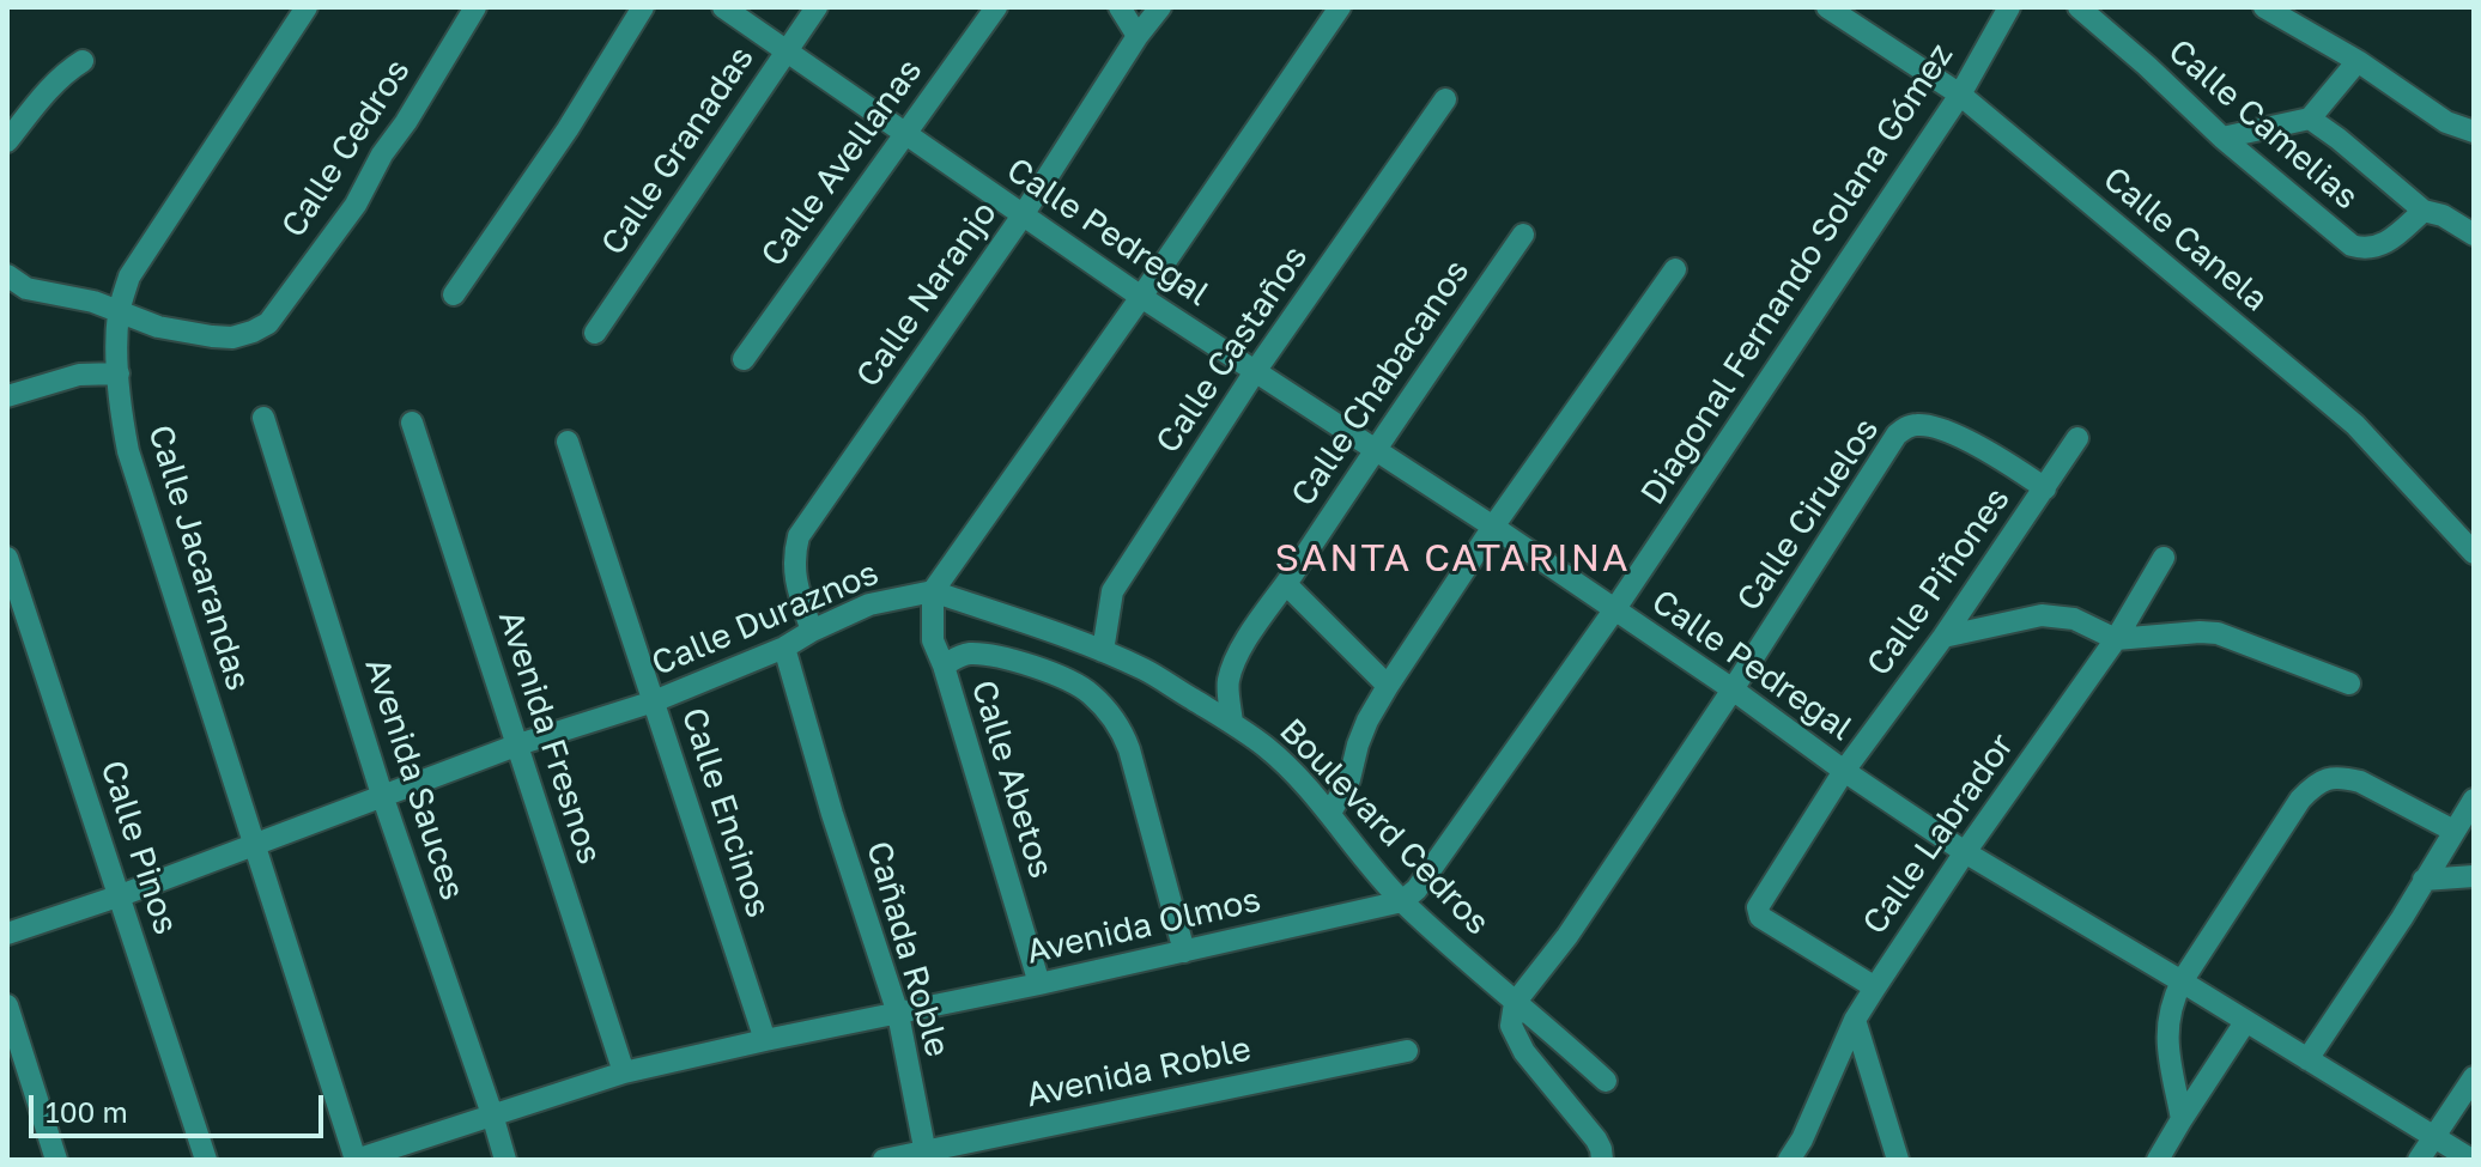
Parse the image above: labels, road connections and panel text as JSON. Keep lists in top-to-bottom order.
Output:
{
  "streets": {
    "street": [
      "Calle Camelias",
      "Calle Cedros",
      "Calle Granadas",
      "Calle Avellanas",
      "Calle Pedregal",
      "Calle Canela",
      "Diagonal Fernando Solana Gómez",
      "Calle Naranjo",
      "Calle Castaños",
      "Calle Chabacanos",
      "Calle Ciruelos",
      "Calle Jacarandas",
      "Calle Piñones",
      "Calle Duraznos",
      "Avenida Fresnos",
      "Avenida Sauces",
      "Calle Abetos",
      "Calle Encinos",
      "Boulevard Cedros",
      "Calle Labrador",
      "Calle Pinos",
      "Avenida Olmos",
      "Cañada Roble",
      "Avenida Roble"
    ]
  },
  "crossings": [
    ["Calle Cedros", "Calle Jacarandas"],
    ["Calle Granadas", "Calle Pedregal"],
    ["Calle Avellanas", "Calle Pedregal"],
    ["Calle Pedregal", "Diagonal Fernando Solana Gómez"],
    ["Calle Pedregal", "Calle Naranjo"],
    ["Calle Pedregal", "Calle Castaños"],
    ["Calle Pedregal", "Calle Chabacanos"],
    ["Calle Pedregal", "Calle Ciruelos"],
    ["Calle Pedregal", "Calle Piñones"],
    ["Calle Pedregal", "Calle Duraznos"],
    ["Calle Pedregal", "Calle Labrador"],
    ["Calle Canela", "Diagonal Fernando Solana Gómez"],
    ["Diagonal Fernando Solana Gómez", "Boulevard Cedros"],
    ["Diagonal Fernando Solana Gómez", "Avenida Olmos"],
    ["Calle Naranjo", "Calle Duraznos"],
    ["Calle Castaños", "Boulevard Cedros"],
    ["Calle Chabacanos", "Boulevard Cedros"],
    ["Calle Ciruelos", "Calle Piñones"],
    ["Calle Ciruelos", "Boulevard Cedros"],
    ["Calle Jacarandas", "Calle Duraznos"],
    ["Calle Piñones", "Calle Labrador"],
    ["Calle Duraznos", "Avenida Fresnos"],
    ["Calle Duraznos", "Avenida Sauces"],
    ["Calle Duraznos", "Calle Abetos"],
    ["Calle Duraznos", "Calle Encinos"],
    ["Calle Duraznos", "Boulevard Cedros"],
    ["Calle Duraznos", "Calle Pinos"],
    ["Calle Duraznos", "Cañada Roble"],
    ["Calle Abetos", "Boulevard Cedros"],
    ["Calle Abetos", "Avenida Olmos"],
    ["Boulevard Cedros", "Avenida Olmos"],
    ["Avenida Olmos", "Cañada Roble"],
    ["Cañada Roble", "Avenida Roble"]
  ],
  "districts": ["SANTA CATARINA"],
  "scale_bar": "100 m"
}
